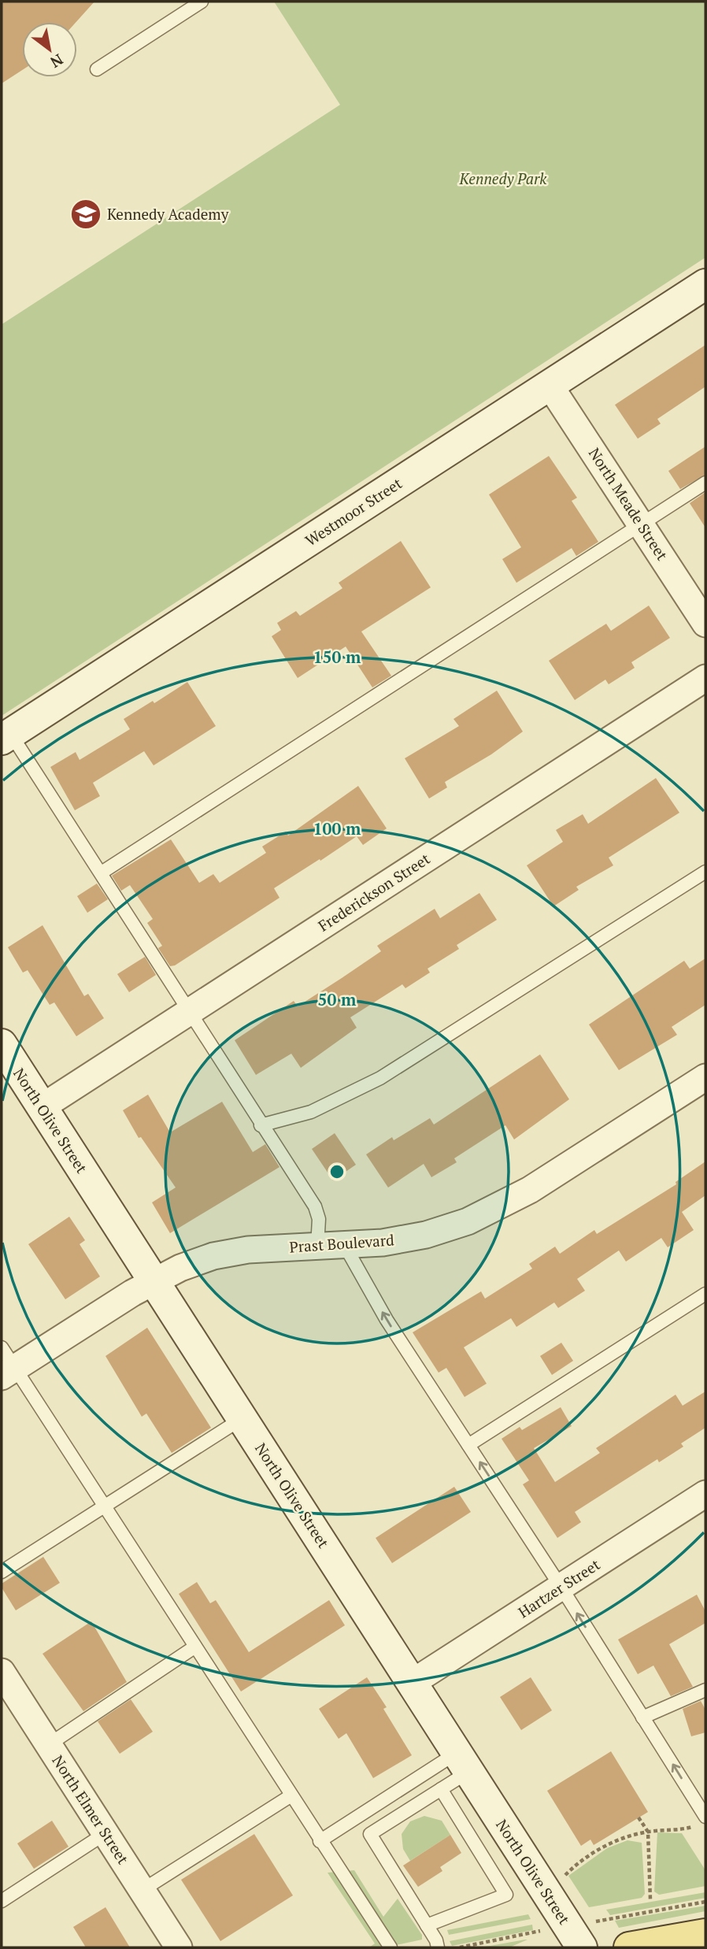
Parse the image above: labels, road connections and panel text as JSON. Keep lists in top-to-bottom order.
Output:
{
  "streets": {
    "street": [
      "North Meade Street",
      "Westmoor Street",
      "Frederickson Street",
      "North Olive Street",
      "Prast Boulevard",
      "Hartzer Street",
      "North Elmer Street"
    ]
  },
  "crossings": [
    ["North Meade Street", "Westmoor Street"],
    ["Frederickson Street", "North Olive Street"],
    ["North Olive Street", "Prast Boulevard"],
    ["North Olive Street", "Hartzer Street"]
  ],
  "parks": ["Kennedy Park"],
  "places": {
    "school or university": ["Kennedy Academy"]
  },
  "north": "bottom right",
  "rings": ["150 m", "100 m", "50 m"]
}
